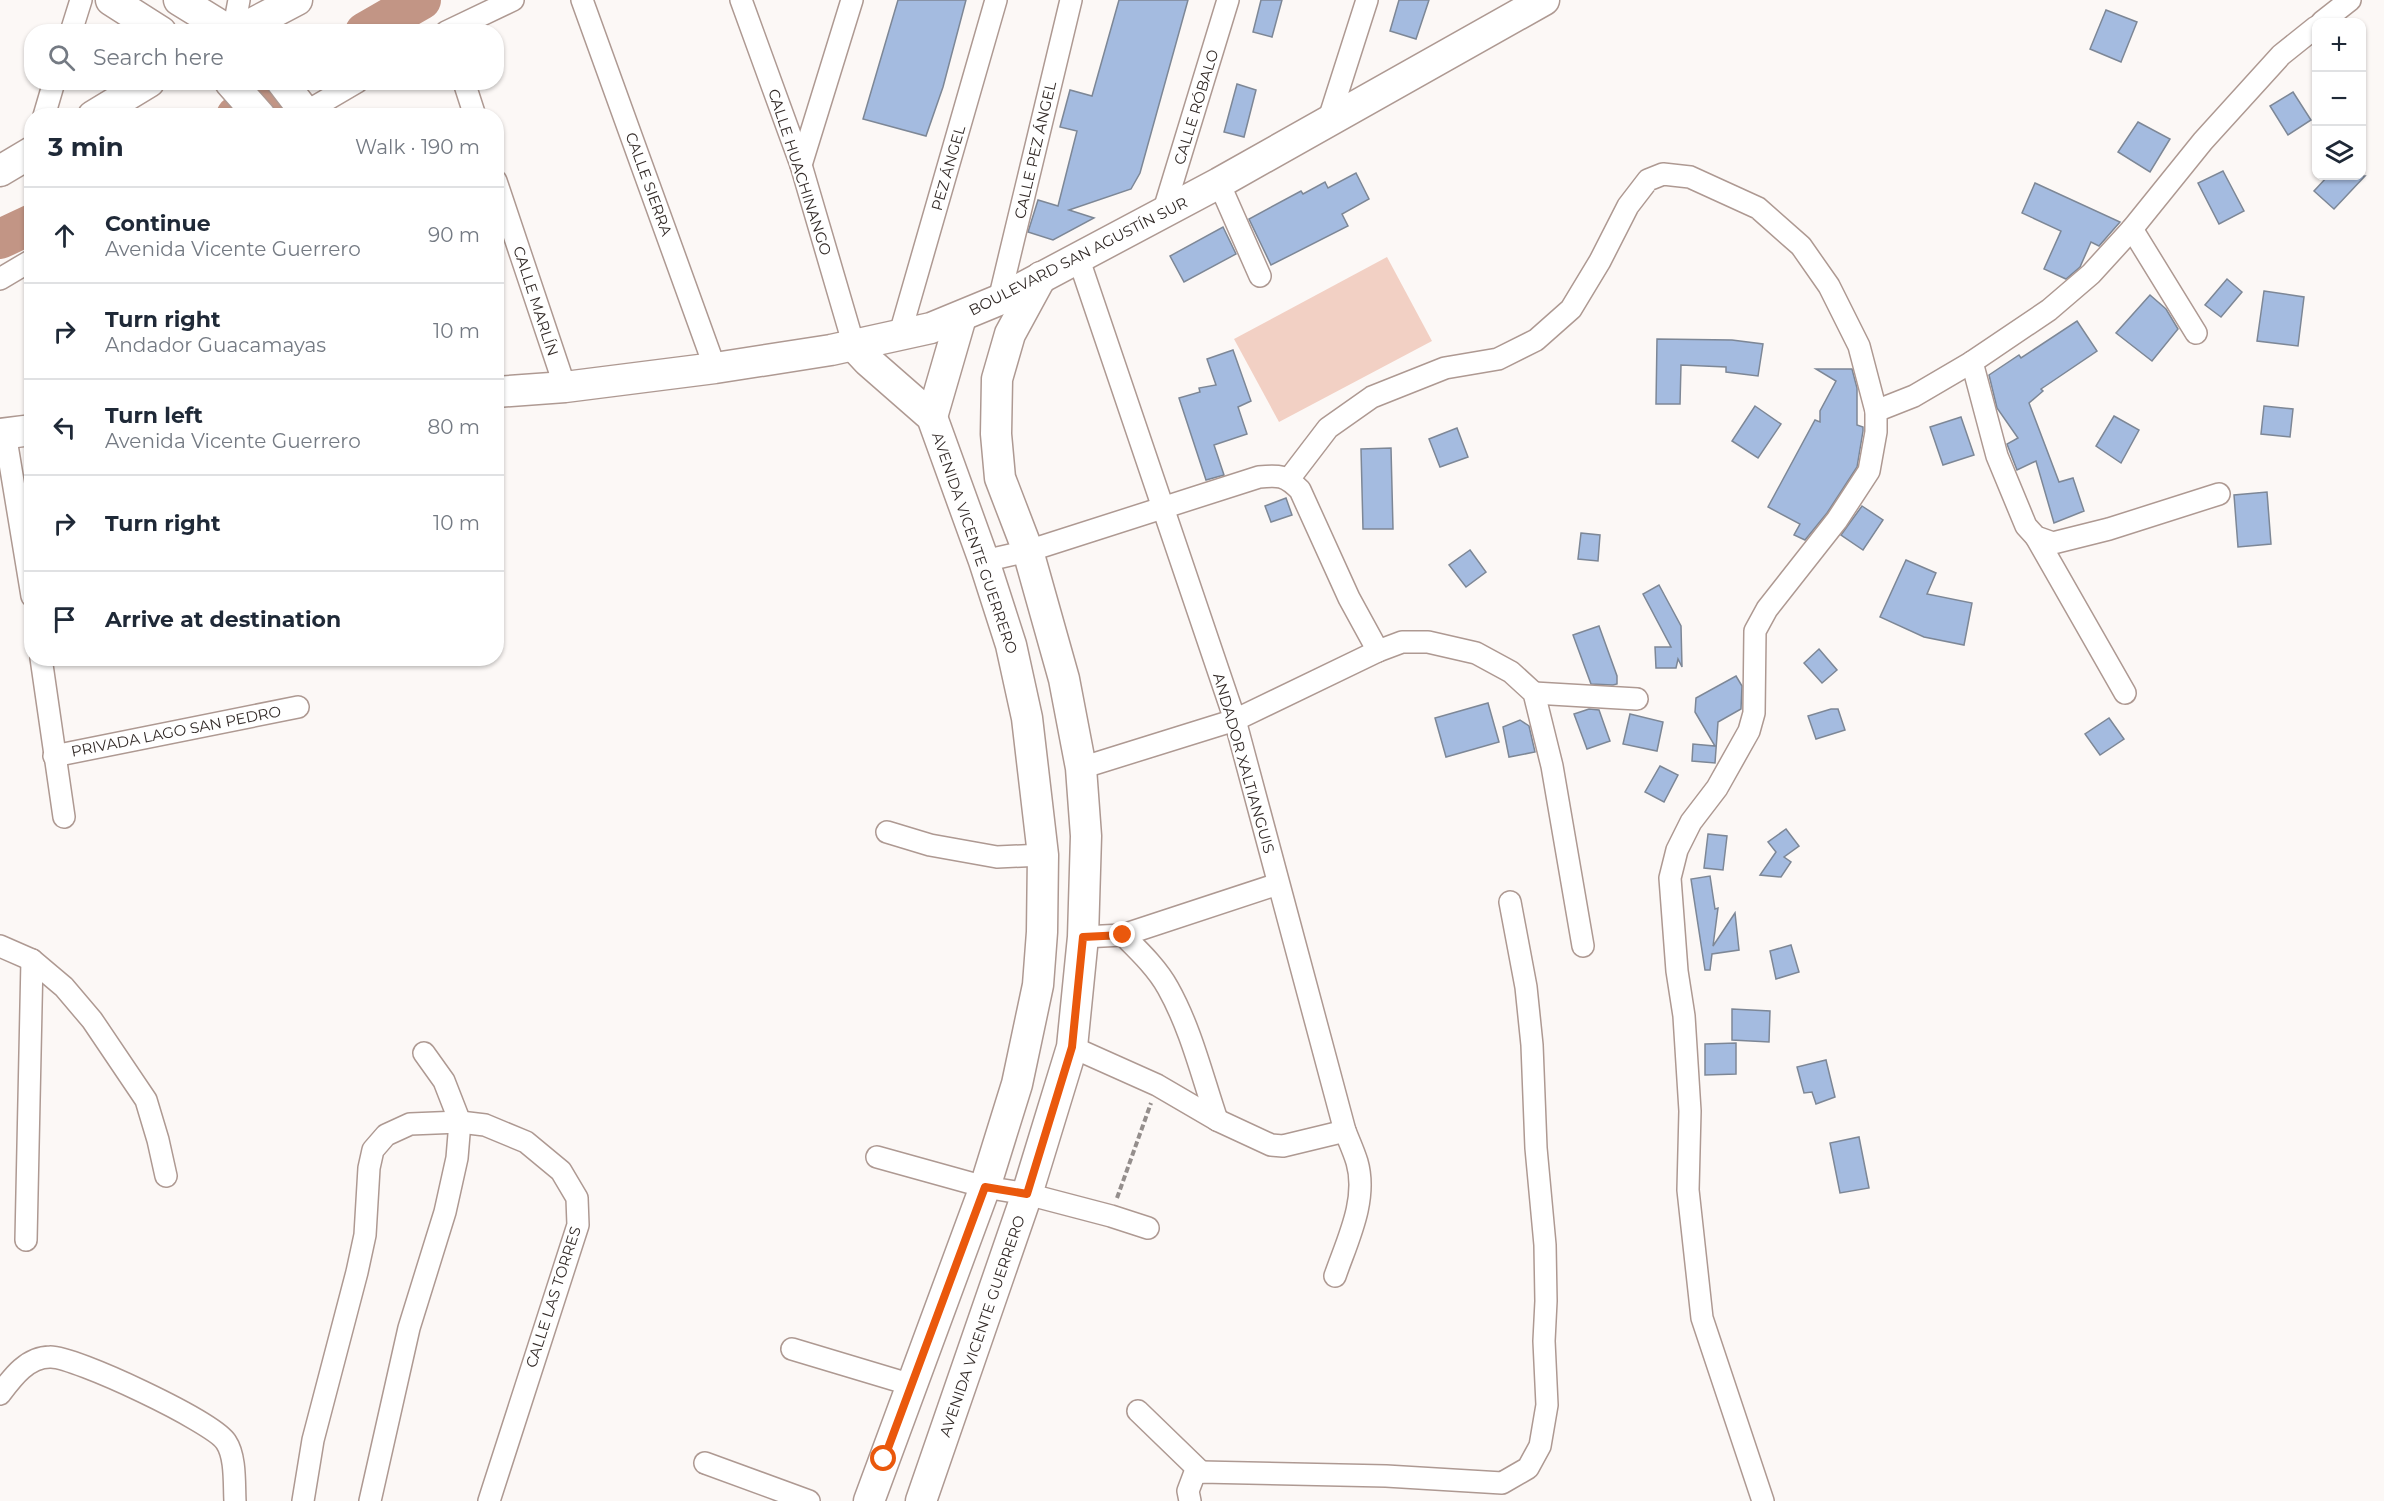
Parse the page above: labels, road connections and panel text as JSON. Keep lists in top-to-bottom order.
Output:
{
  "streets": {
    "street": [
      "CALLE RÓBALO",
      "CALLE PEZ ÁNGEL",
      "PEZ ÁNGEL",
      "CALLE HUACHINANGO",
      "CALLE SIERRA",
      "BOULEVARD SAN AGUSTÍN SUR",
      "CALLE MARLÍN",
      "AVENIDA VICENTE GUERRERO",
      "PRIVADA LAGO SAN PEDRO",
      "ANDADOR XALTIANGUIS",
      "CALLE LAS TORRES"
    ]
  },
  "crossings": [
    ["CALLE RÓBALO", "BOULEVARD SAN AGUSTÍN SUR"],
    ["CALLE PEZ ÁNGEL", "BOULEVARD SAN AGUSTÍN SUR"],
    ["PEZ ÁNGEL", "BOULEVARD SAN AGUSTÍN SUR"],
    ["CALLE HUACHINANGO", "BOULEVARD SAN AGUSTÍN SUR"],
    ["CALLE HUACHINANGO", "AVENIDA VICENTE GUERRERO"],
    ["CALLE SIERRA", "BOULEVARD SAN AGUSTÍN SUR"],
    ["BOULEVARD SAN AGUSTÍN SUR", "CALLE MARLÍN"],
    ["BOULEVARD SAN AGUSTÍN SUR", "AVENIDA VICENTE GUERRERO"],
    ["BOULEVARD SAN AGUSTÍN SUR", "ANDADOR XALTIANGUIS"]
  ],
  "page": {
    "map_buttons": ["+", "−"],
    "search": "Search here",
    "heading": ["3 min", "Walk · 190 m"],
    "list": [
      ["Continue", "Avenida Vicente Guerrero", "90 m"],
      ["Turn right", "Andador Guacamayas", "10 m"],
      ["Turn left", "Avenida Vicente Guerrero", "80 m"],
      ["Turn right", "10 m"],
      "Arrive at destination"
    ]
  }
}
